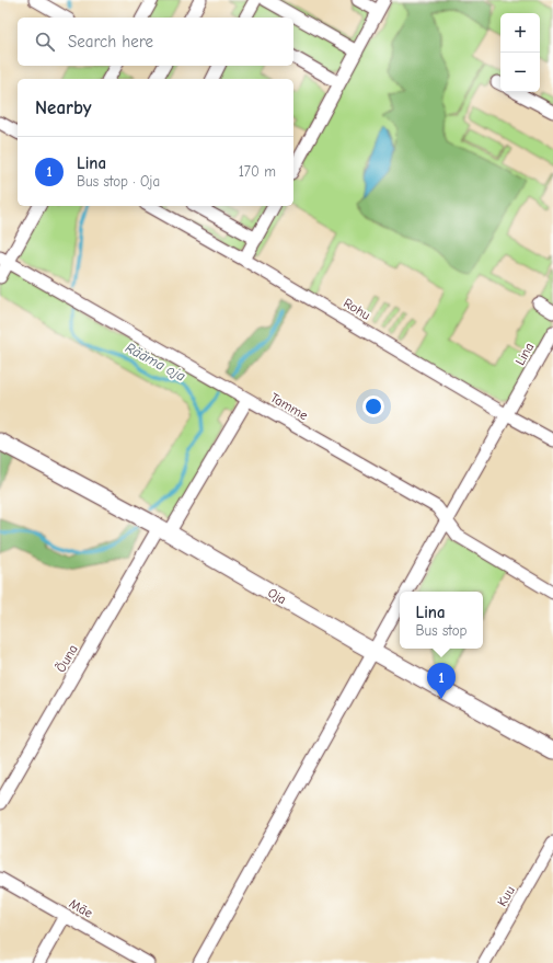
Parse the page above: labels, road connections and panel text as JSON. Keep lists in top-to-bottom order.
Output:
{
  "streets": {
    "street": [
      "Rohu",
      "Lina",
      "Tamme",
      "Oja",
      "Õuna",
      "Kuu",
      "Mäe"
    ]
  },
  "crossings": [
    ["Rohu", "Lina"],
    ["Lina", "Tamme"],
    ["Tamme", "Õuna"],
    ["Oja", "Õuna"]
  ],
  "water": ["Rääma oja"],
  "page": {
    "map_buttons": ["+", "−"],
    "search": "Search here",
    "heading": "Nearby",
    "list": [
      {
        "mark": "1",
        "name": "Lina",
        "note": "Bus stop · Oja",
        "value": "170 m"
      }
    ],
    "popup": ["Lina", "Bus stop"],
    "pins": "1"
  }
}
